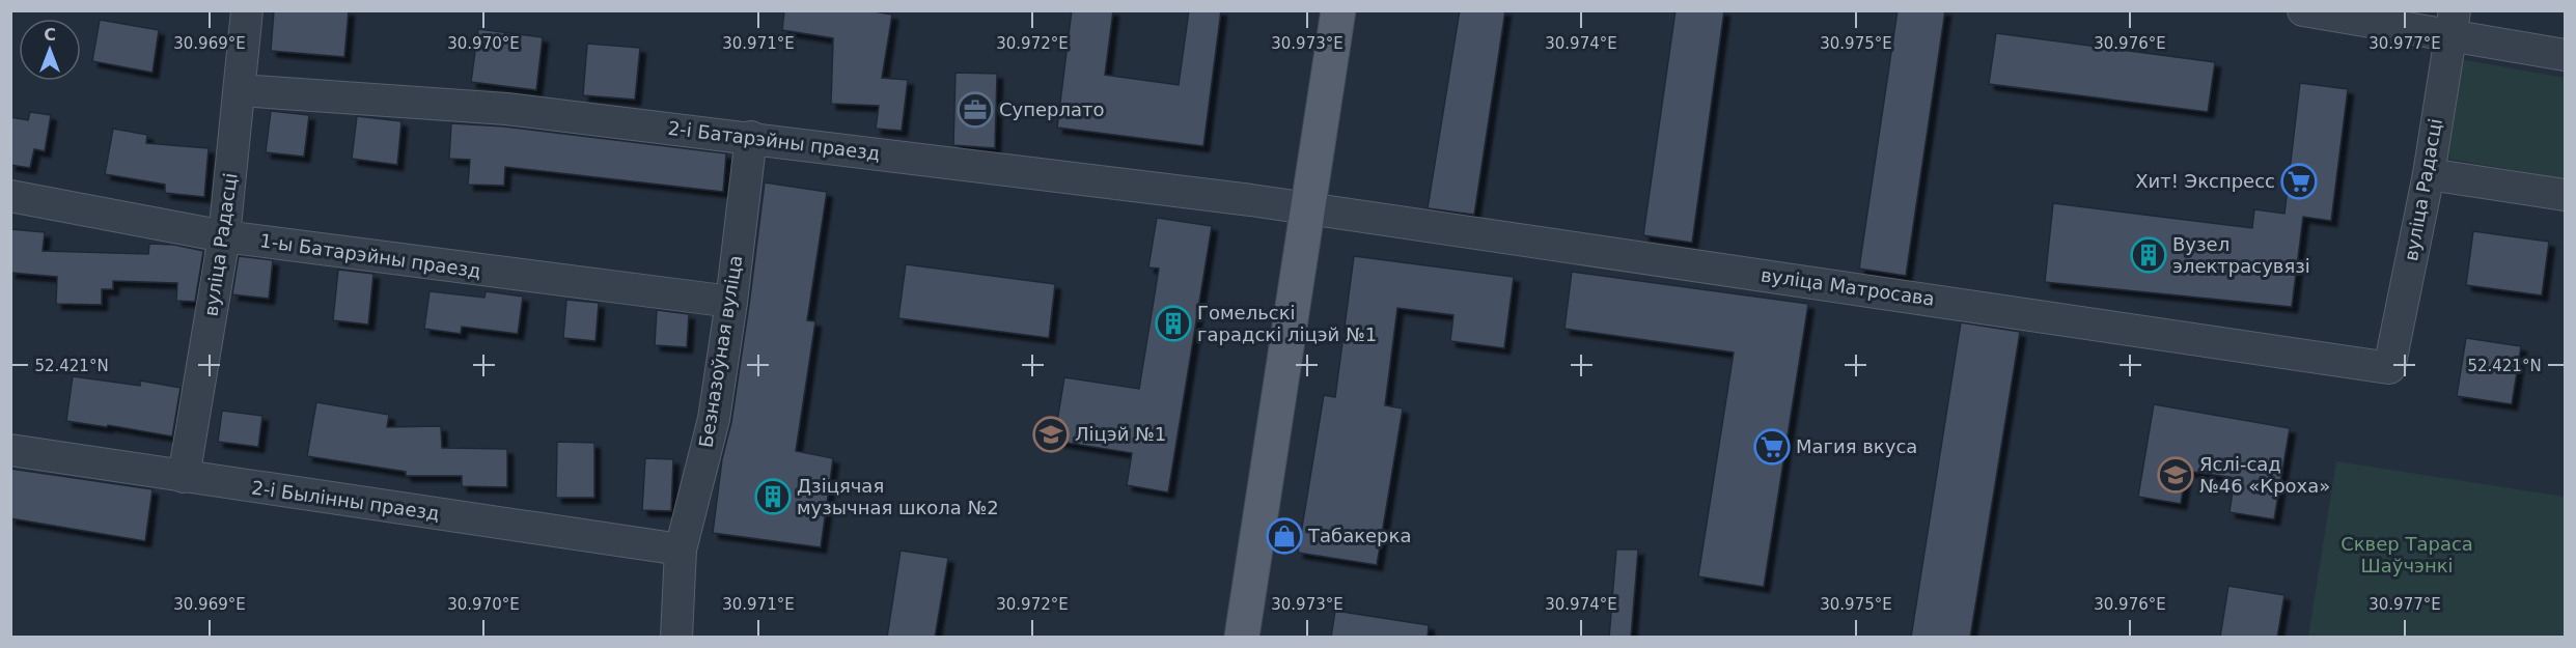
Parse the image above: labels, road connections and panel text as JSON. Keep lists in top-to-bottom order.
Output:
{
  "streets": {
    "street": [
      "2-і Батарэйны праезд",
      "вуліца Радасці",
      "1-ы Батарэйны праезд",
      "вуліца Матросава",
      "Безназоўная вуліца",
      "2-і Былінны праезд"
    ]
  },
  "crossings": [
    ["2-і Батарэйны праезд", "вуліца Радасці"],
    ["2-і Батарэйны праезд", "вуліца Матросава"],
    ["2-і Батарэйны праезд", "Безназоўная вуліца"],
    ["вуліца Радасці", "1-ы Батарэйны праезд"],
    ["вуліца Радасці", "вуліца Матросава"],
    ["вуліца Радасці", "2-і Былінны праезд"],
    ["1-ы Батарэйны праезд", "Безназоўная вуліца"],
    ["Безназоўная вуліца", "2-і Былінны праезд"]
  ],
  "parks": ["Сквер Тараса Шаўчэнкі"],
  "places": {
    "office": ["Суперлато"],
    "supermarket": ["Хит! Экспресс", "Магия вкуса"],
    "building": ["Вузел электрасувязі", "Гомельскі гарадскі ліцэй №1", "Дзіцячая музычная школа №2"],
    "school or university": ["Ліцэй №1", "Яслі-сад №46 «Кроха»"],
    "shop": ["Табакерка"]
  },
  "north": "top",
  "coordinates": [
    "30.969°E",
    "30.970°E",
    "30.971°E",
    "30.972°E",
    "30.973°E",
    "30.974°E",
    "30.975°E",
    "30.976°E",
    "30.977°E",
    "52.421°N"
  ]
}
